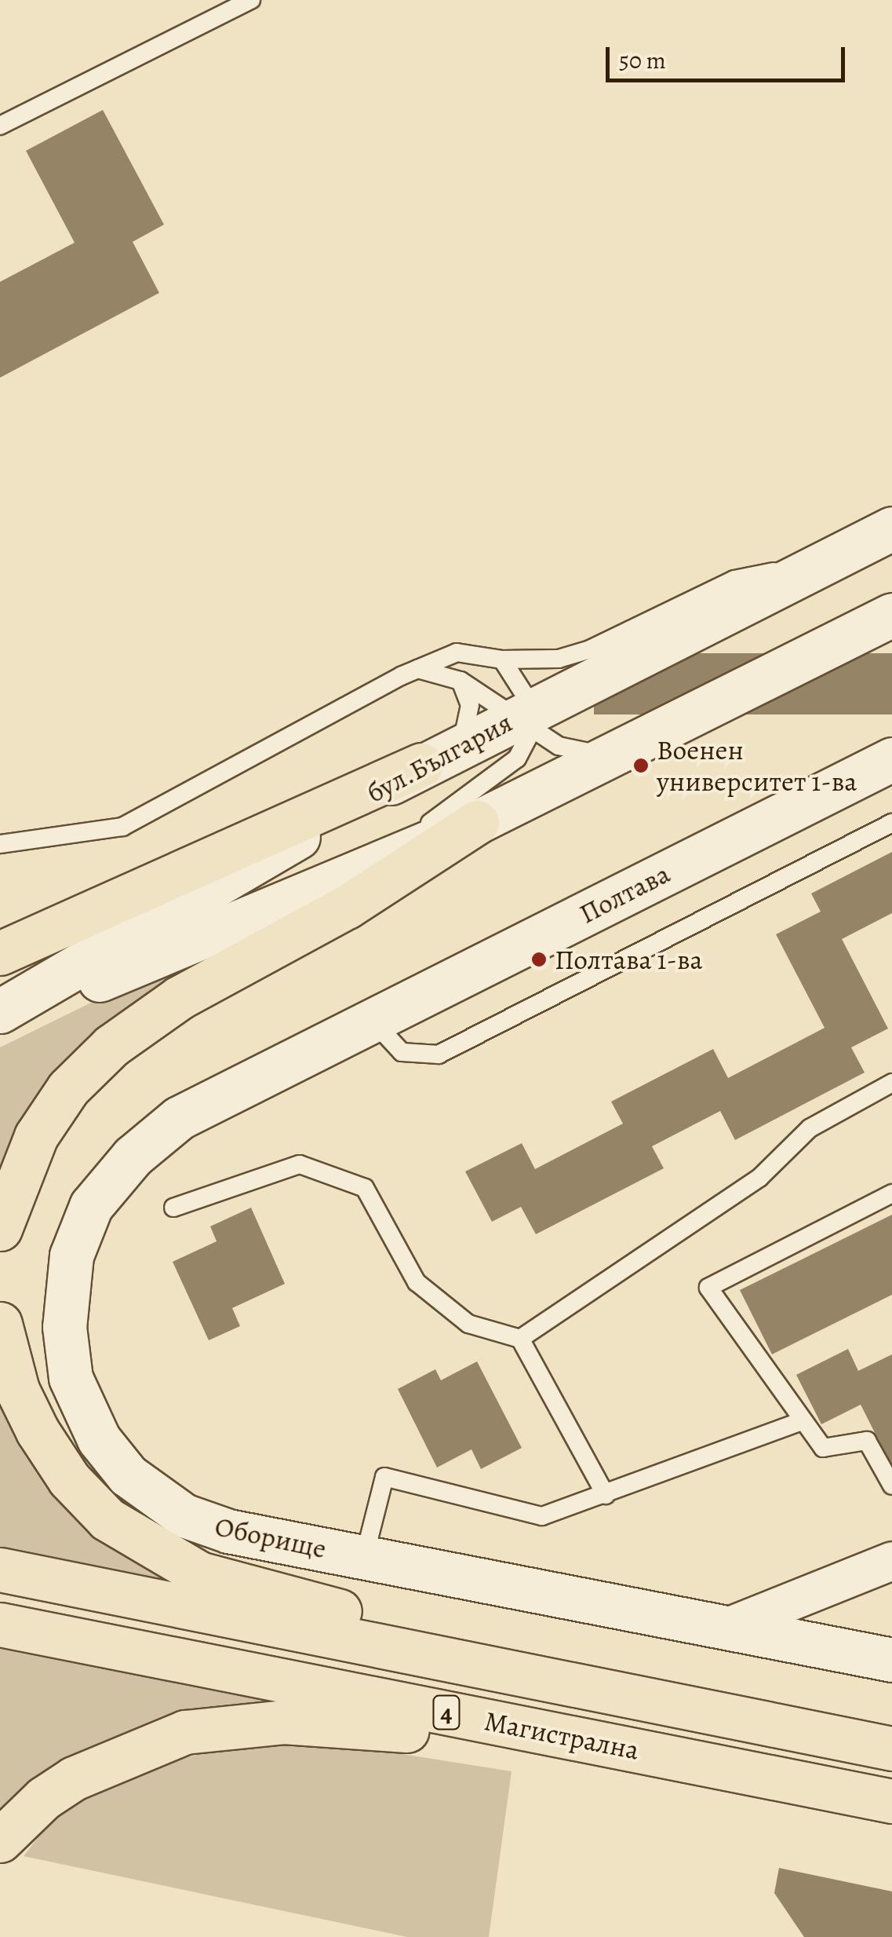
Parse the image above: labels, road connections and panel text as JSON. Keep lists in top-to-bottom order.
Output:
{
  "streets": {
    "main road": ["4", "Магистрална"],
    "street": ["бул.България", "Полтава", "Оборище"]
  },
  "crossings": [
    ["Полтава", "Оборище"]
  ],
  "places": ["Военен университет 1-ва", "Полтава 1-ва"],
  "scale_bar": "50 m"
}
